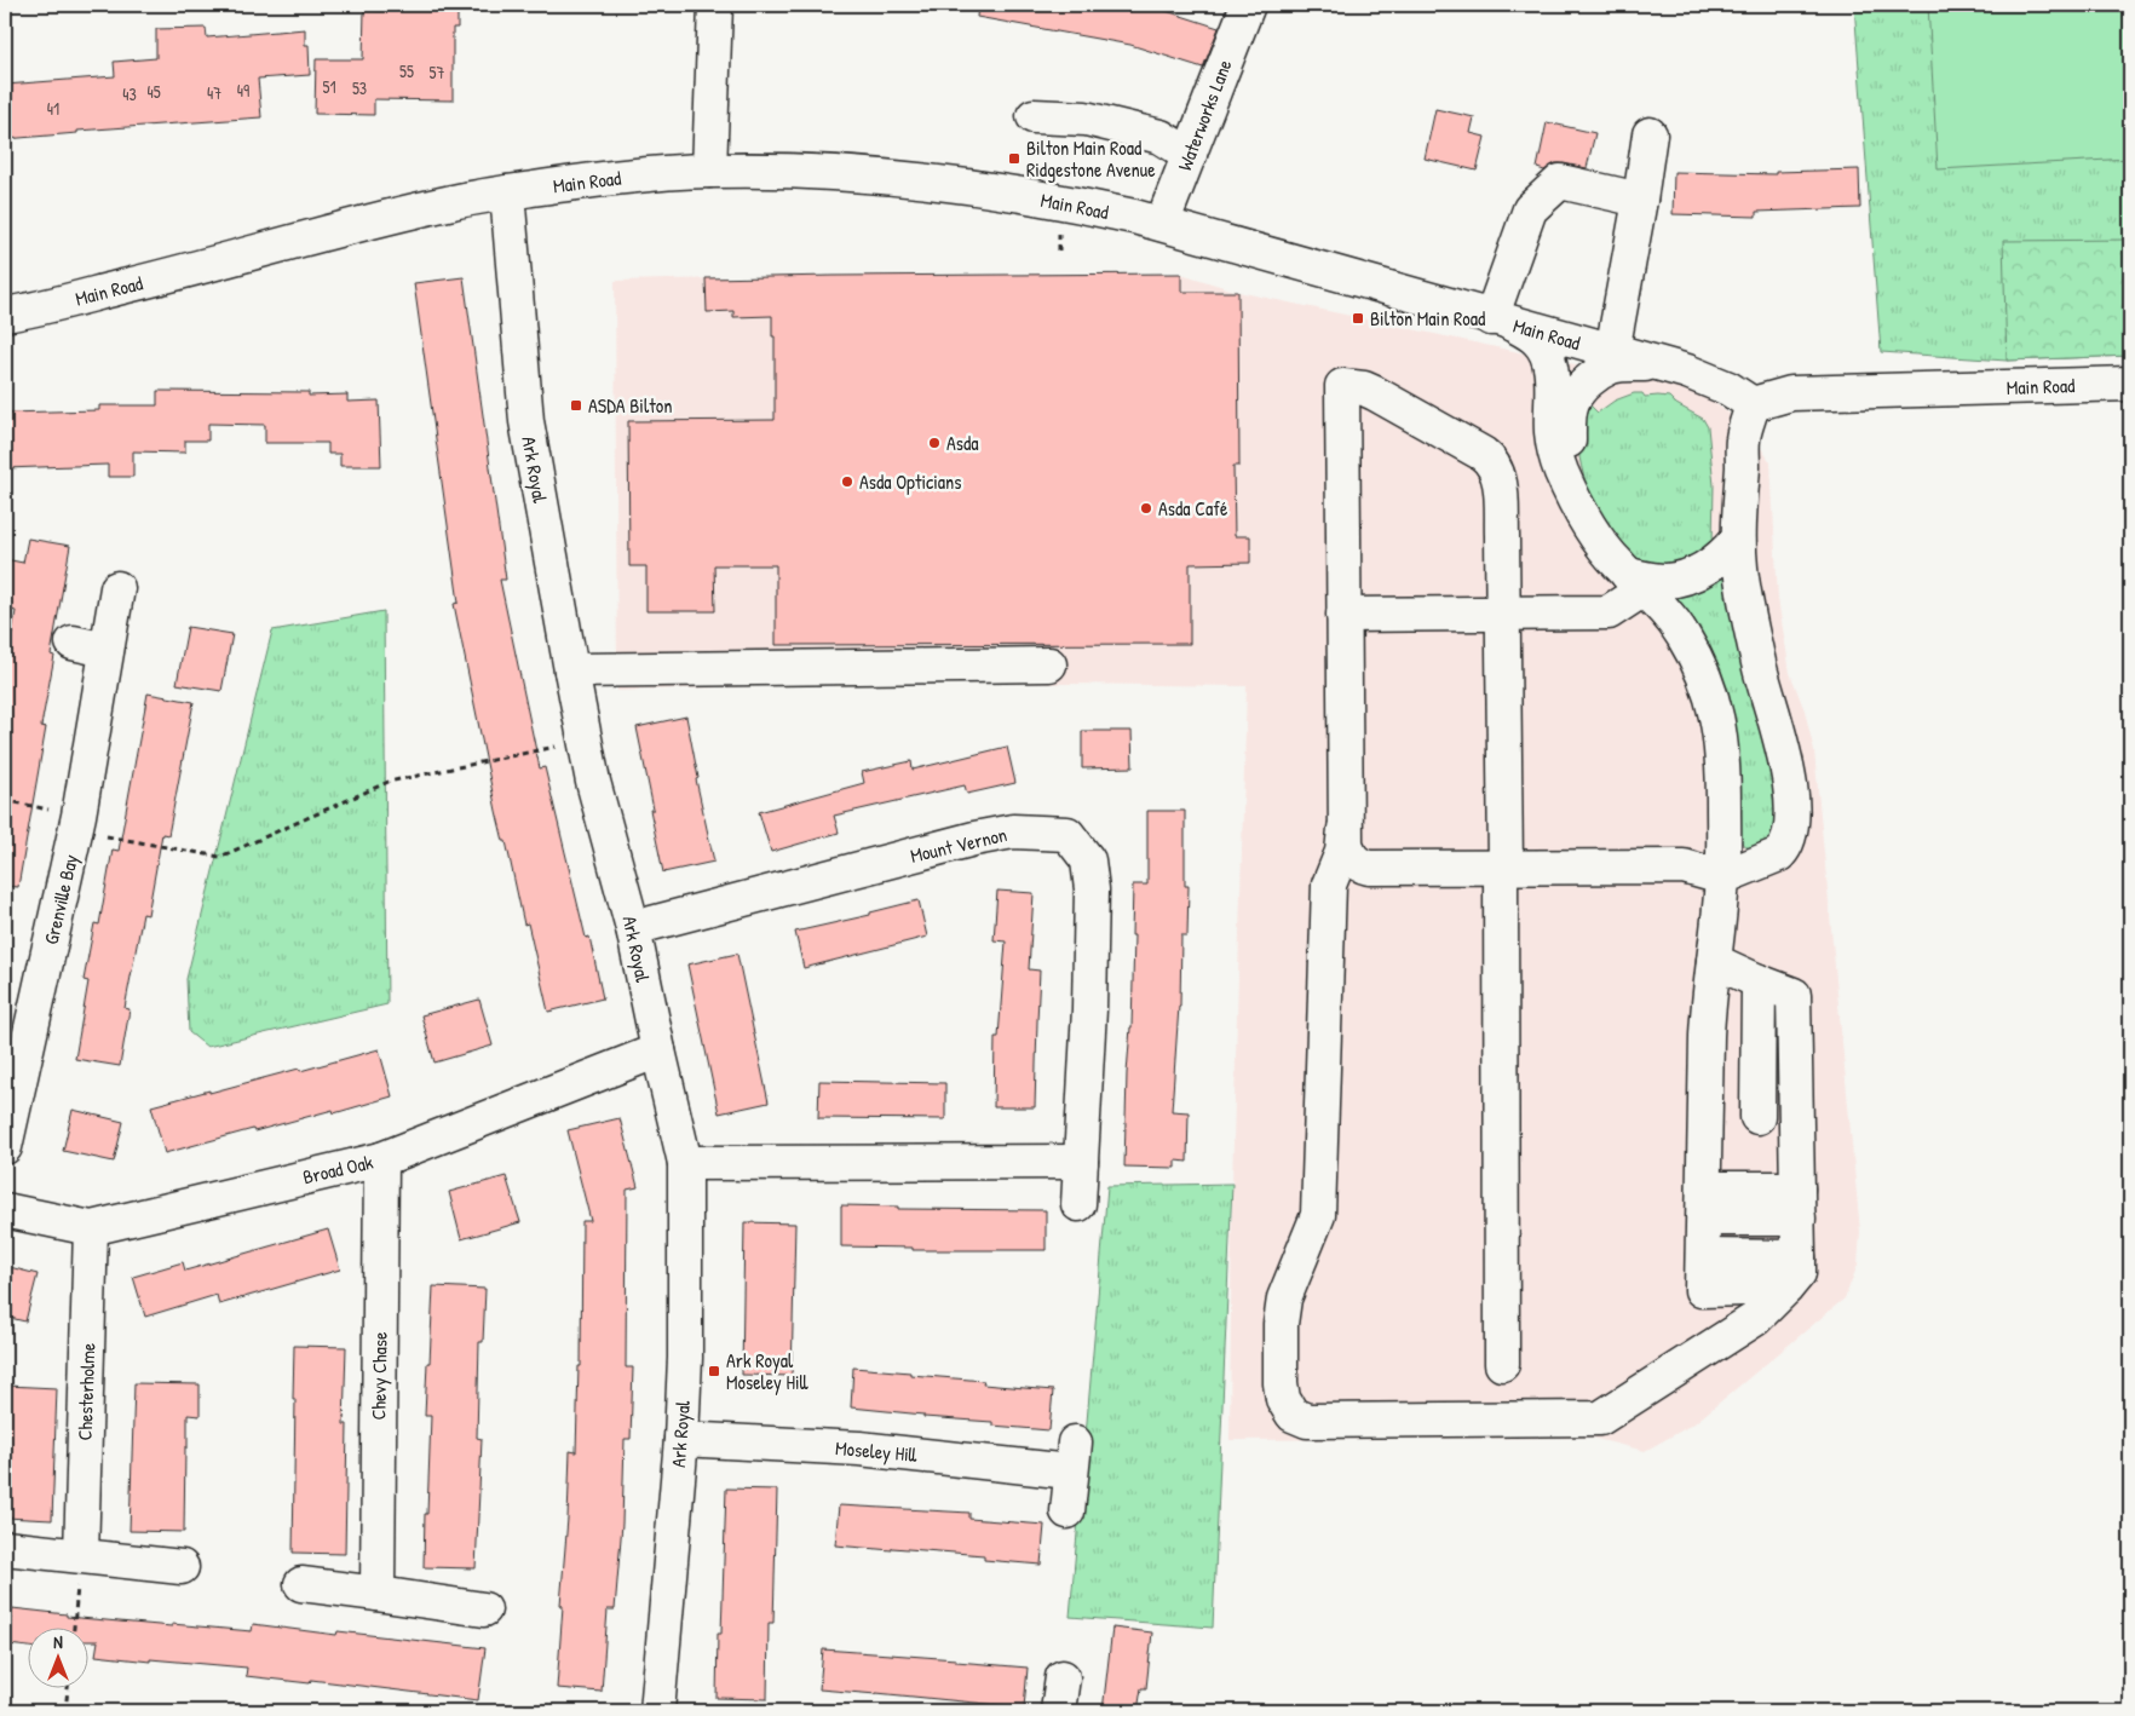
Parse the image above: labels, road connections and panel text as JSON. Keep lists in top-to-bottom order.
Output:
{
  "streets": {
    "street": [
      "Waterworks Lane",
      "Main Road",
      "Ark Royal",
      "Mount Vernon",
      "Grenville Bay",
      "Broad Oak",
      "Chevy Chase",
      "Chesterholme",
      "Moseley Hill"
    ]
  },
  "crossings": [
    ["Waterworks Lane", "Main Road"],
    ["Main Road", "Ark Royal"],
    ["Ark Royal", "Mount Vernon"],
    ["Ark Royal", "Broad Oak"],
    ["Ark Royal", "Moseley Hill"],
    ["Broad Oak", "Chevy Chase"],
    ["Broad Oak", "Chesterholme"]
  ],
  "places": {
    "transit": [
      "Bilton Main Road Ridgestone Avenue",
      "Bilton Main Road",
      "ASDA Bilton",
      "Ark Royal Moseley Hill"
    ],
    "other": ["Asda", "Asda Opticians", "Asda Café"]
  },
  "house_numbers": [
    "55",
    "57",
    "51",
    "53",
    "49",
    "45",
    "47",
    "43",
    "41"
  ],
  "north": "top"
}
